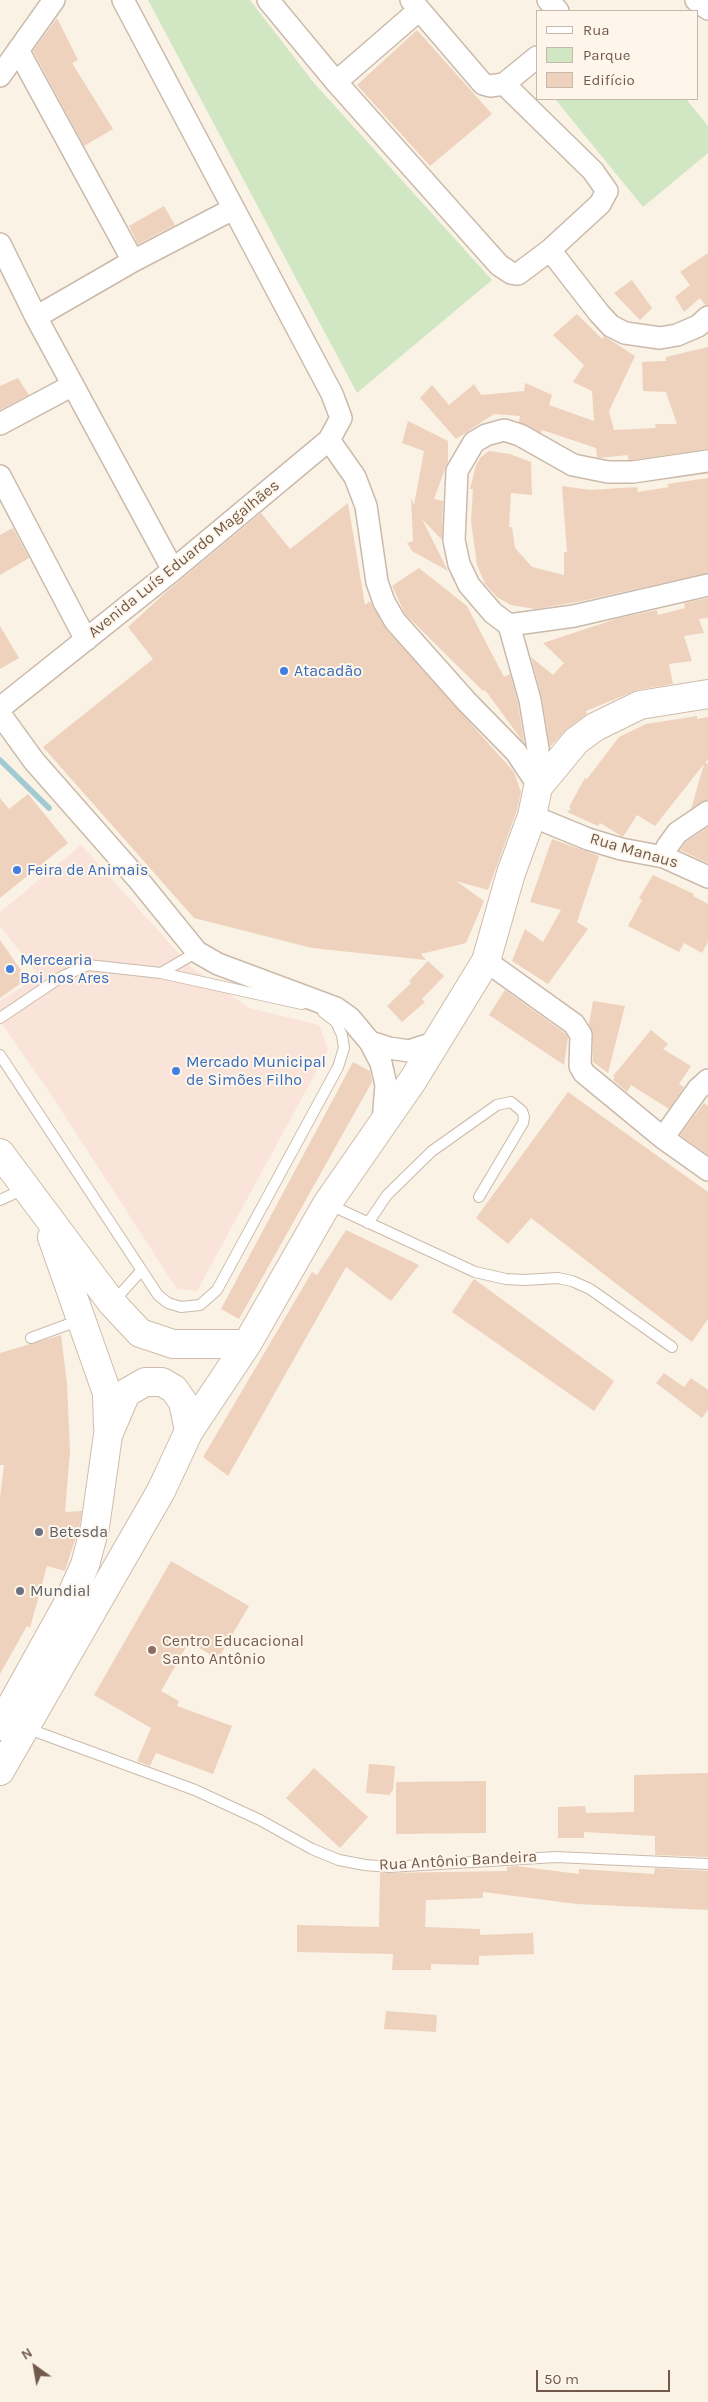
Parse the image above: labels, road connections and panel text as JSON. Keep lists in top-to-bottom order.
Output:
{
  "streets": {
    "street": ["Avenida Luís Eduardo Magalhães", "Rua Manaus"],
    "lane": ["Rua Antônio Bandeira"]
  },
  "places": [
    "Atacadão",
    "Feira de Animais",
    "Mercearia Boi nos Ares",
    "Mercado Municipal de Simões Filho",
    "Betesda",
    "Mundial",
    "Centro Educacional Santo Antônio"
  ],
  "legend": ["Rua", "Parque", "Edifício"],
  "scale_bar": "50 m",
  "north": "top left"
}
